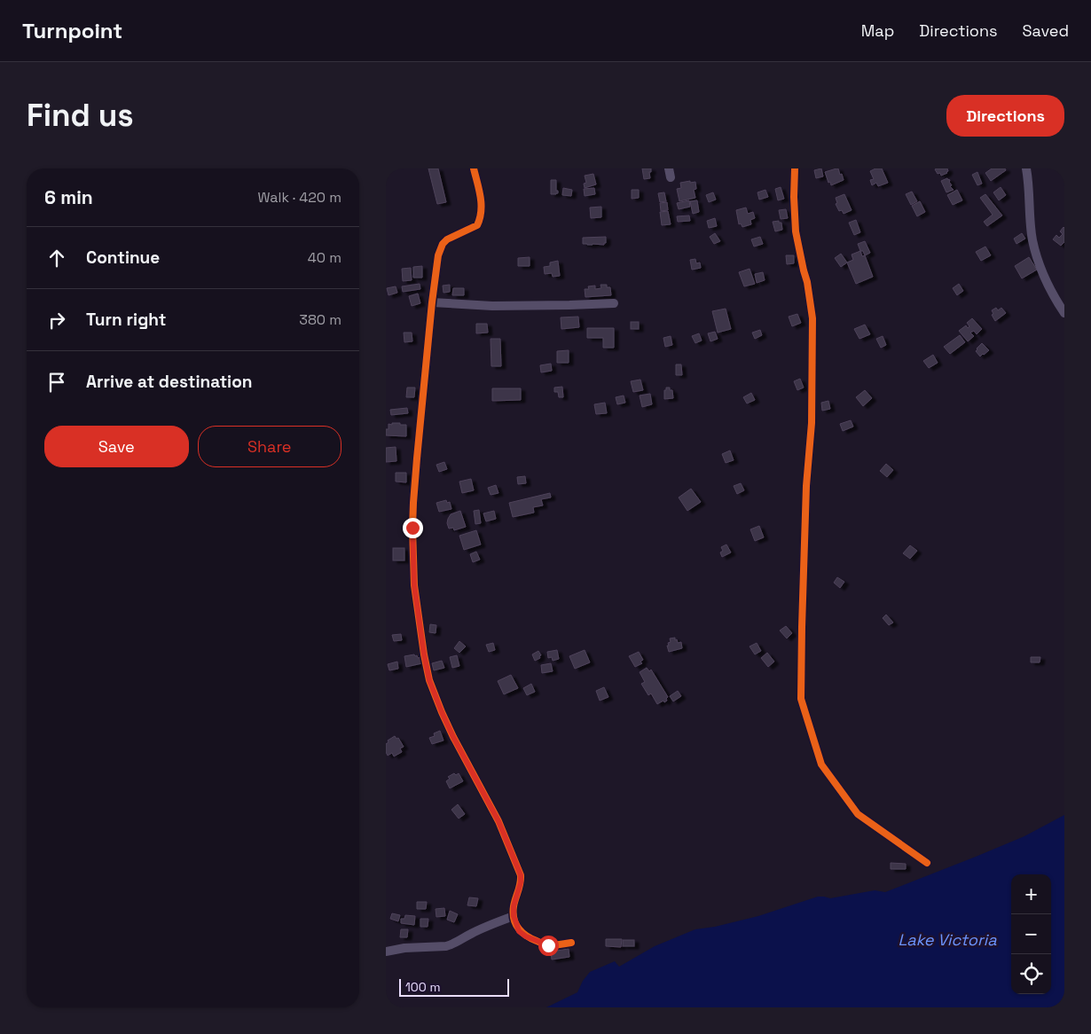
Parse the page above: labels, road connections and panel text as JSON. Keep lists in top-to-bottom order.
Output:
{
  "water": ["Lake Victoria"],
  "scale_bar": "100 m",
  "page": {
    "header": "Turnpoint",
    "nav": ["Map", "Directions", "Saved"],
    "buttons": [
      "Directions",
      ["Save", "Share"]
    ],
    "title": "Find us",
    "heading": ["6 min", "Walk · 420 m"],
    "list": [
      ["Continue", "40 m"],
      ["Turn right", "380 m"],
      "Arrive at destination"
    ],
    "map_buttons": ["+", "−"],
    "scale": "100 m"
  }
}
